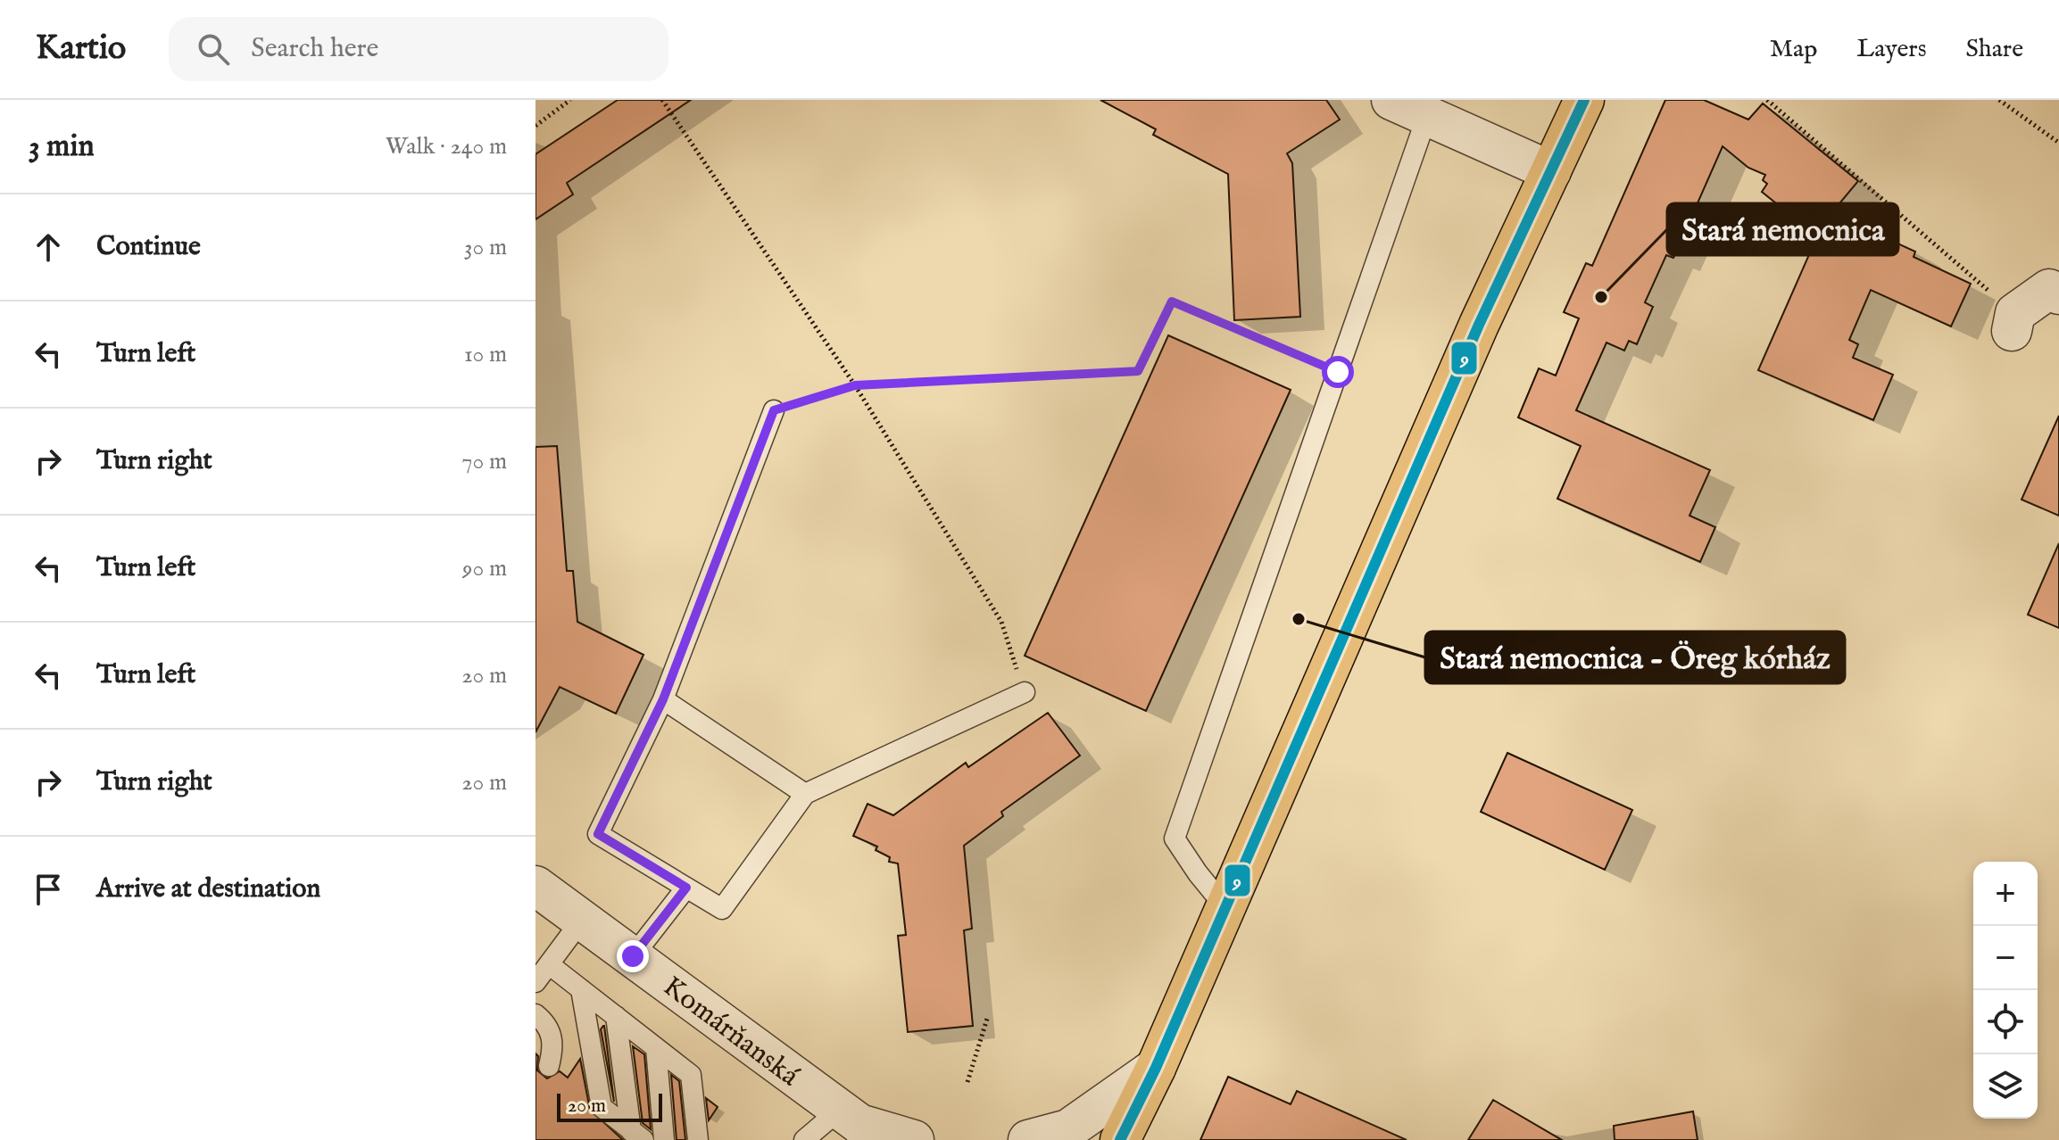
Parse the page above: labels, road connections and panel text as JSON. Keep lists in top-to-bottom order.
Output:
{
  "streets": {
    "street": ["Komárňanská"]
  },
  "places": ["Stará nemocnica", "Stará nemocnica - Öreg kórház"],
  "lines": ["transit line 9"],
  "scale_bar": "20 m",
  "page": {
    "header": "Kartio",
    "search": "Search here",
    "nav": ["Map", "Layers", "Share"],
    "heading": ["3 min", "Walk · 240 m"],
    "list": [
      ["Continue", "30 m"],
      ["Turn left", "10 m"],
      ["Turn right", "70 m"],
      ["Turn left", "90 m"],
      ["Turn left", "20 m"],
      ["Turn right", "20 m"],
      "Arrive at destination"
    ],
    "map_buttons": ["+", "−"],
    "scale": "20 m"
  }
}
